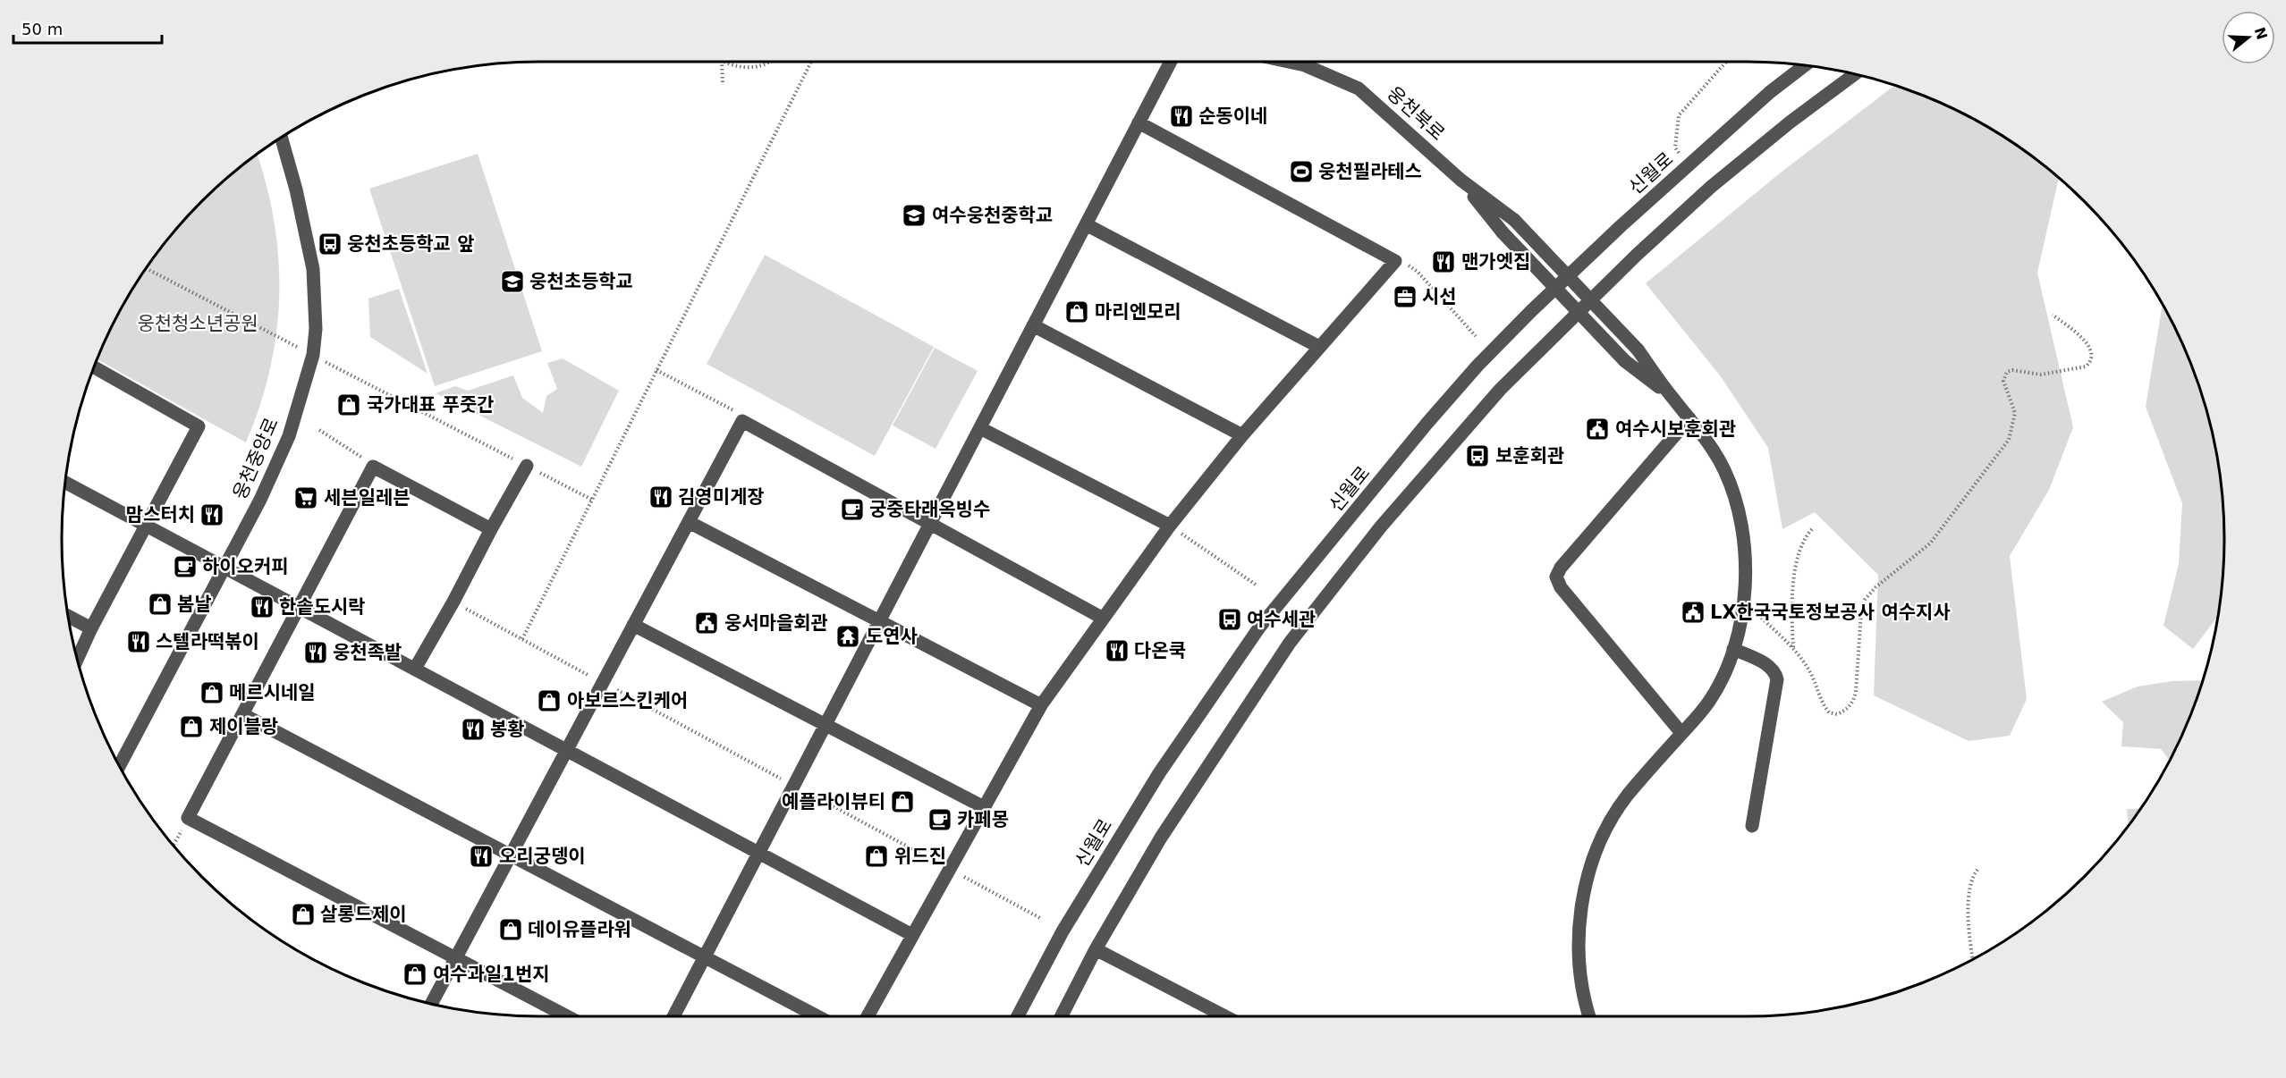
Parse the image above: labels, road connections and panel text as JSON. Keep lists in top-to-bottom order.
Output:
{
  "streets": {
    "street": ["웅천북로", "신월로", "웅천중앙로"]
  },
  "parks": ["웅천청소년공원"],
  "places": {
    "restaurant": [
      "순동이네",
      "맨가엣집",
      "김영미게장",
      "맘스터치",
      "한솥도시락",
      "스텔라떡볶이",
      "다온쿡",
      "웅천족발",
      "봉황",
      "오리궁뎅이"
    ],
    "sports": ["웅천필라테스"],
    "school or university": ["여수웅천중학교", "웅천초등학교"],
    "bus stop": ["웅천초등학교 앞", "보훈회관", "여수세관"],
    "office": ["시선"],
    "shop": [
      "마리엔모리",
      "국가대표 푸줏간",
      "봄날",
      "메르시네일",
      "아보르스킨케어",
      "제이블랑",
      "예플라이뷰티",
      "위드진",
      "살롱드제이",
      "데이유플라워",
      "여수과일1번지"
    ],
    "public building": ["여수시보훈회관", "LX한국국토정보공사 여수지사", "웅서마을회관"],
    "supermarket": ["세븐일레븐"],
    "cafe": ["궁중타래옥빙수", "하이오커피", "카페몽"],
    "temple": ["도연사"]
  },
  "scale_bar": "50 m",
  "north": "right"
}
